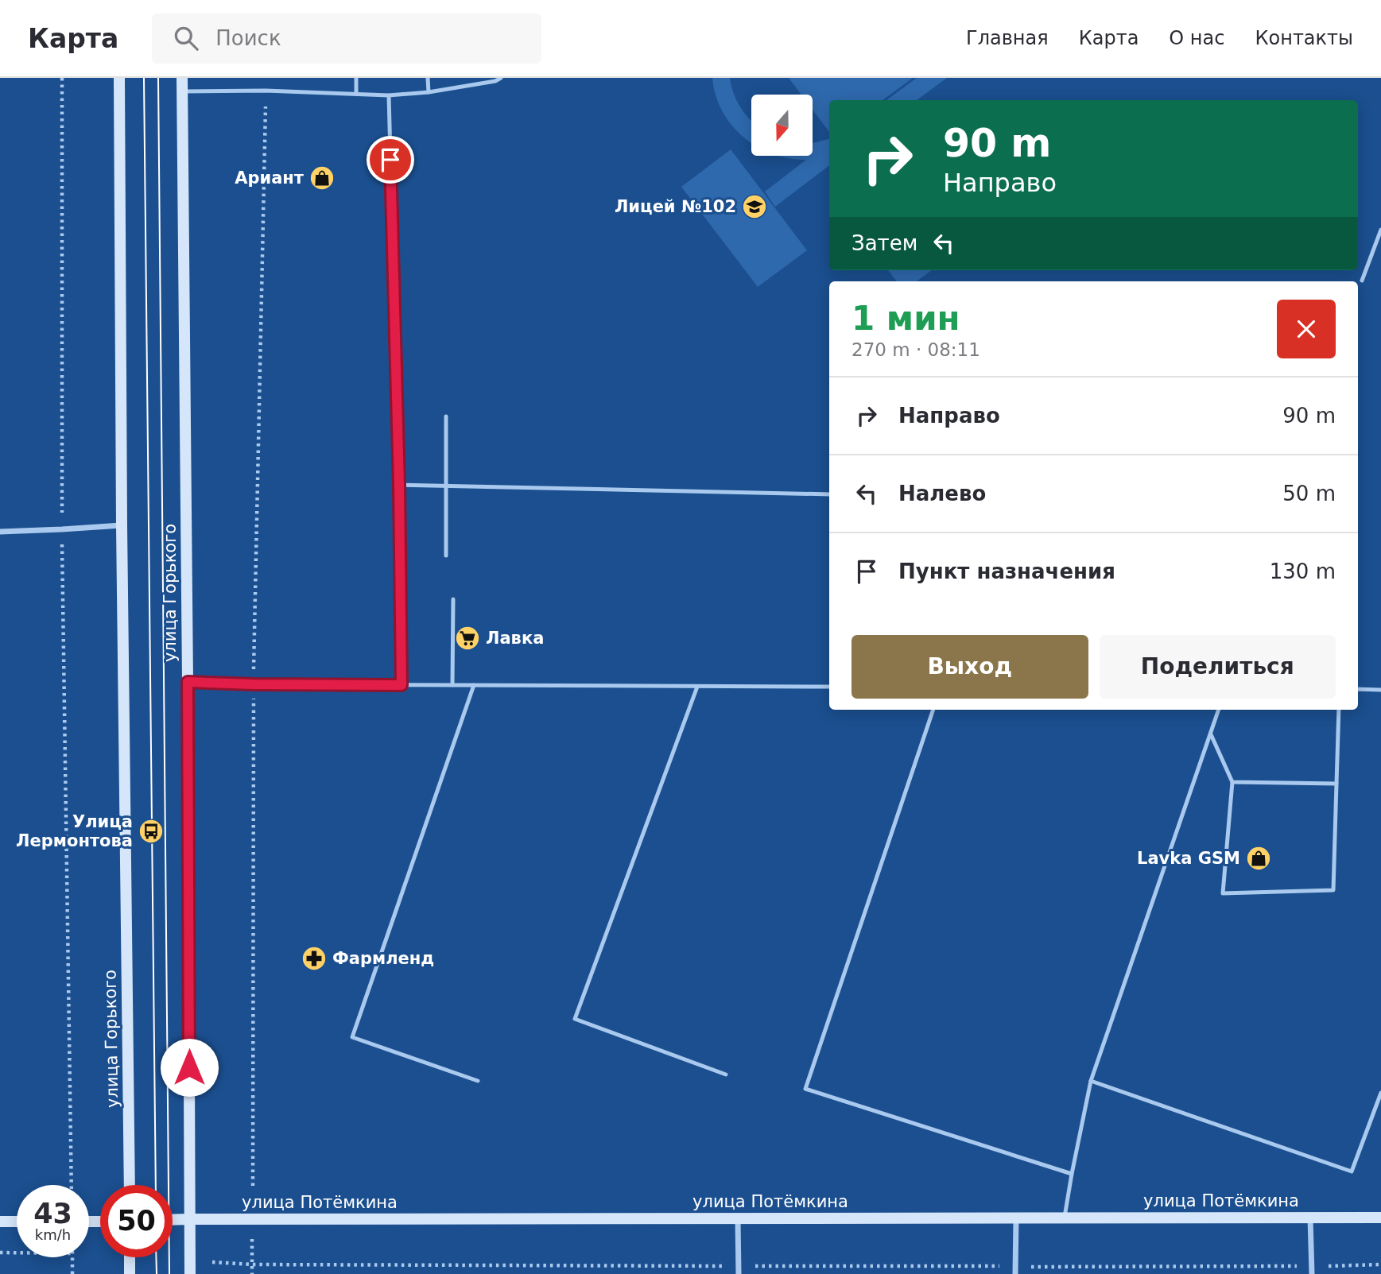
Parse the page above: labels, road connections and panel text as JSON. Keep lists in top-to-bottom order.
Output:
{
  "streets": {
    "main road": ["улица Горького", "улица Потёмкина"]
  },
  "crossings": [
    ["улица Горького", "улица Потёмкина"]
  ],
  "places": {
    "shop": ["Ариант", "Lavka GSM"],
    "school or university": ["Лицей №102"],
    "supermarket": ["Лавка"],
    "bus stop": ["Улица Лермонтова"],
    "pharmacy": ["Фармленд"]
  },
  "north": "bottom",
  "page": {
    "header": "Карта",
    "search": "Поиск",
    "nav": [
      "Главная",
      "Карта",
      "О нас",
      "Контакты"
    ],
    "turn": ["90 m", "Направо"],
    "then": "Затем",
    "heading": ["1 мин", "270 m · 08:11"],
    "list": [
      {
        "name": "Направо",
        "value": "90 m"
      },
      {
        "name": "Налево",
        "value": "50 m"
      },
      {
        "name": "Пункт назначения",
        "value": "130 m"
      }
    ],
    "buttons": ["Выход", "Поделиться"],
    "speed": "43 km/h",
    "limit": "50"
  }
}
